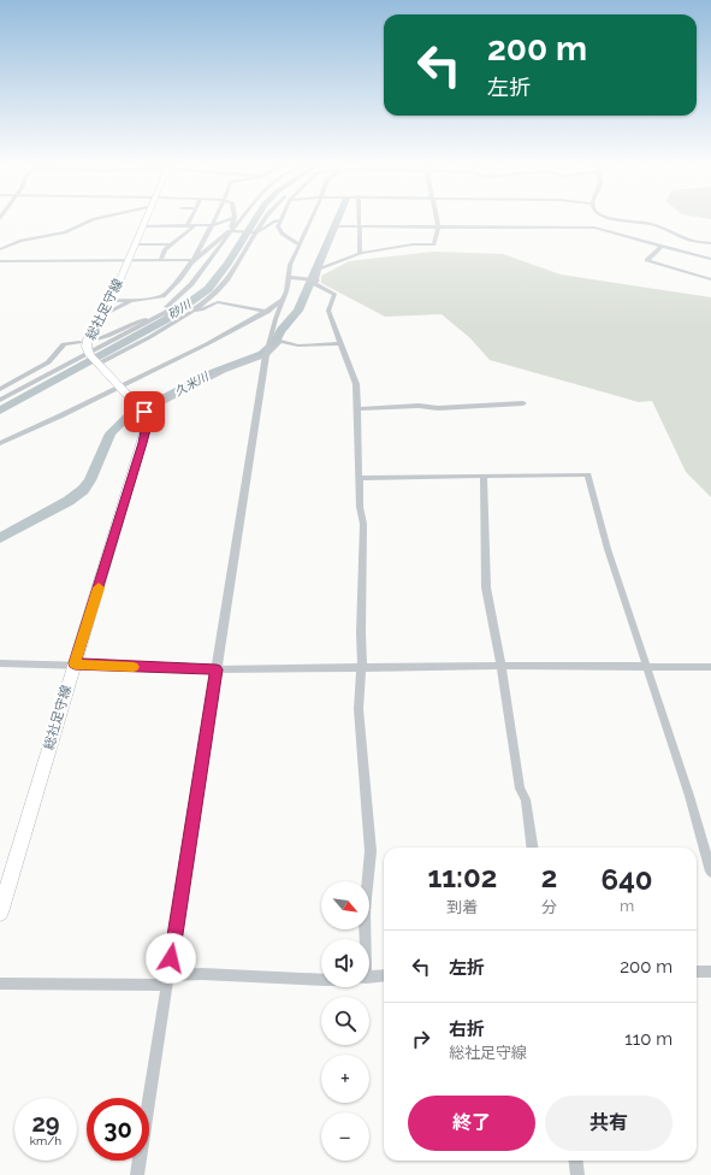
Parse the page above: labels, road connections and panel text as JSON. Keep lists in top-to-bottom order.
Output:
{
  "streets": {
    "main road": ["総社足守線"]
  },
  "water": ["砂川", "久米川"],
  "north": "bottom right",
  "page": {
    "turn": ["200 m", "左折"],
    "eta": [
      "11:02",
      "到着",
      "2",
      "分",
      "640",
      "m"
    ],
    "map_buttons": ["+", "−"],
    "list": [
      {
        "name": "左折",
        "value": "200 m"
      },
      {
        "name": "右折",
        "note": "総社足守線",
        "value": "110 m"
      }
    ],
    "buttons": ["終了", "共有"],
    "speed": "29 km/h",
    "limit": "30"
  }
}
